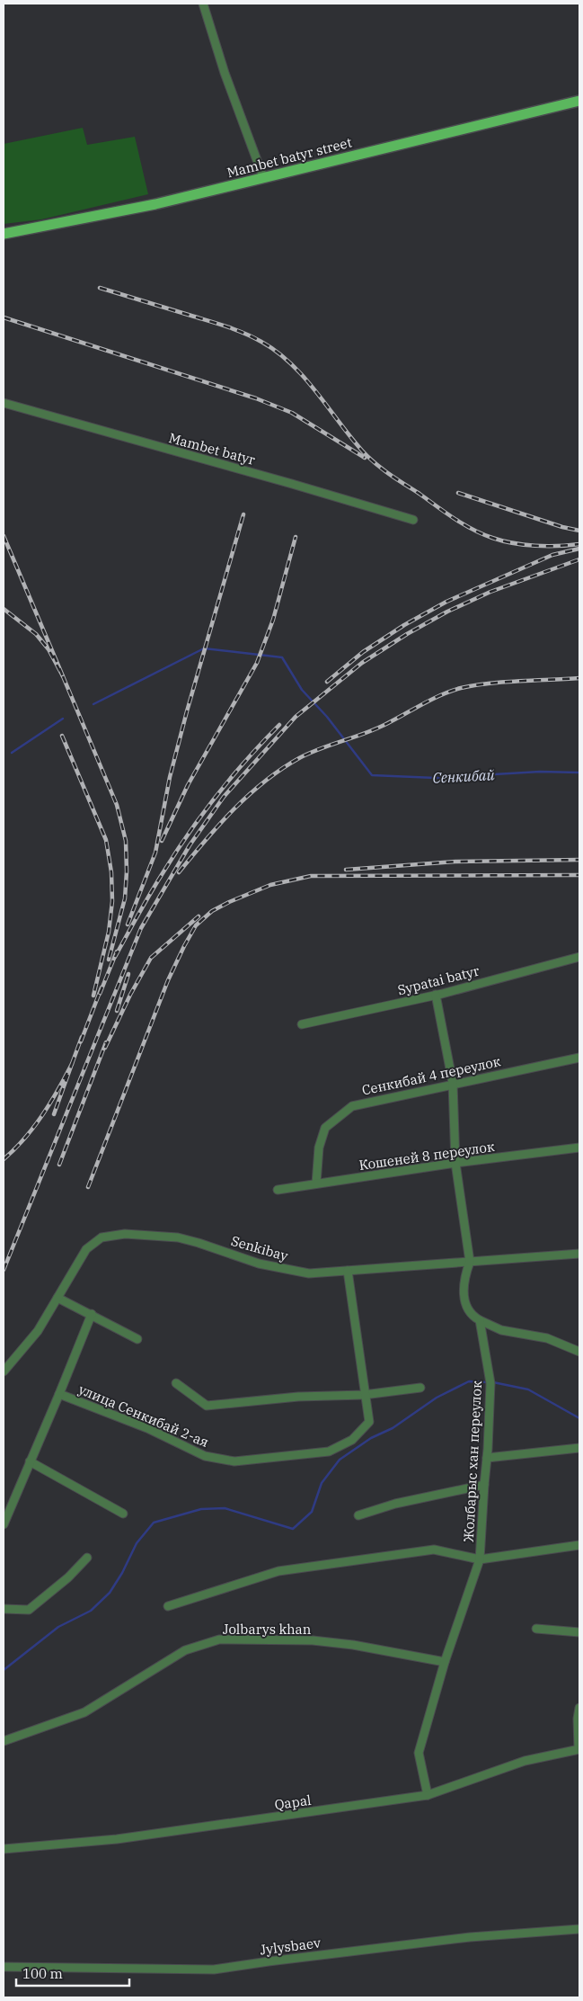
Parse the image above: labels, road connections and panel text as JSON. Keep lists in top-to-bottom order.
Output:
{
  "streets": {
    "main road": ["Mambet batyr street"],
    "street": [
      "Mambet batyr",
      "Sypatai batyr",
      "Сенкибай 4 переулок",
      "Кошеней 8 переулок",
      "Senkibay",
      "улица Сенкибай 2-ая",
      "Жолбарыс хан переулок",
      "Jolbarys khan",
      "Qapal",
      "Jylysbaev"
    ]
  },
  "crossings": [
    ["Сенкибай 4 переулок", "Кошеней 8 переулок"],
    ["Senkibay", "улица Сенкибай 2-ая"],
    ["Жолбарыс хан переулок", "Jolbarys khan"],
    ["Жолбарыс хан переулок", "Qapal"]
  ],
  "water": ["Сенкибай"],
  "scale_bar": "100 m"
}
